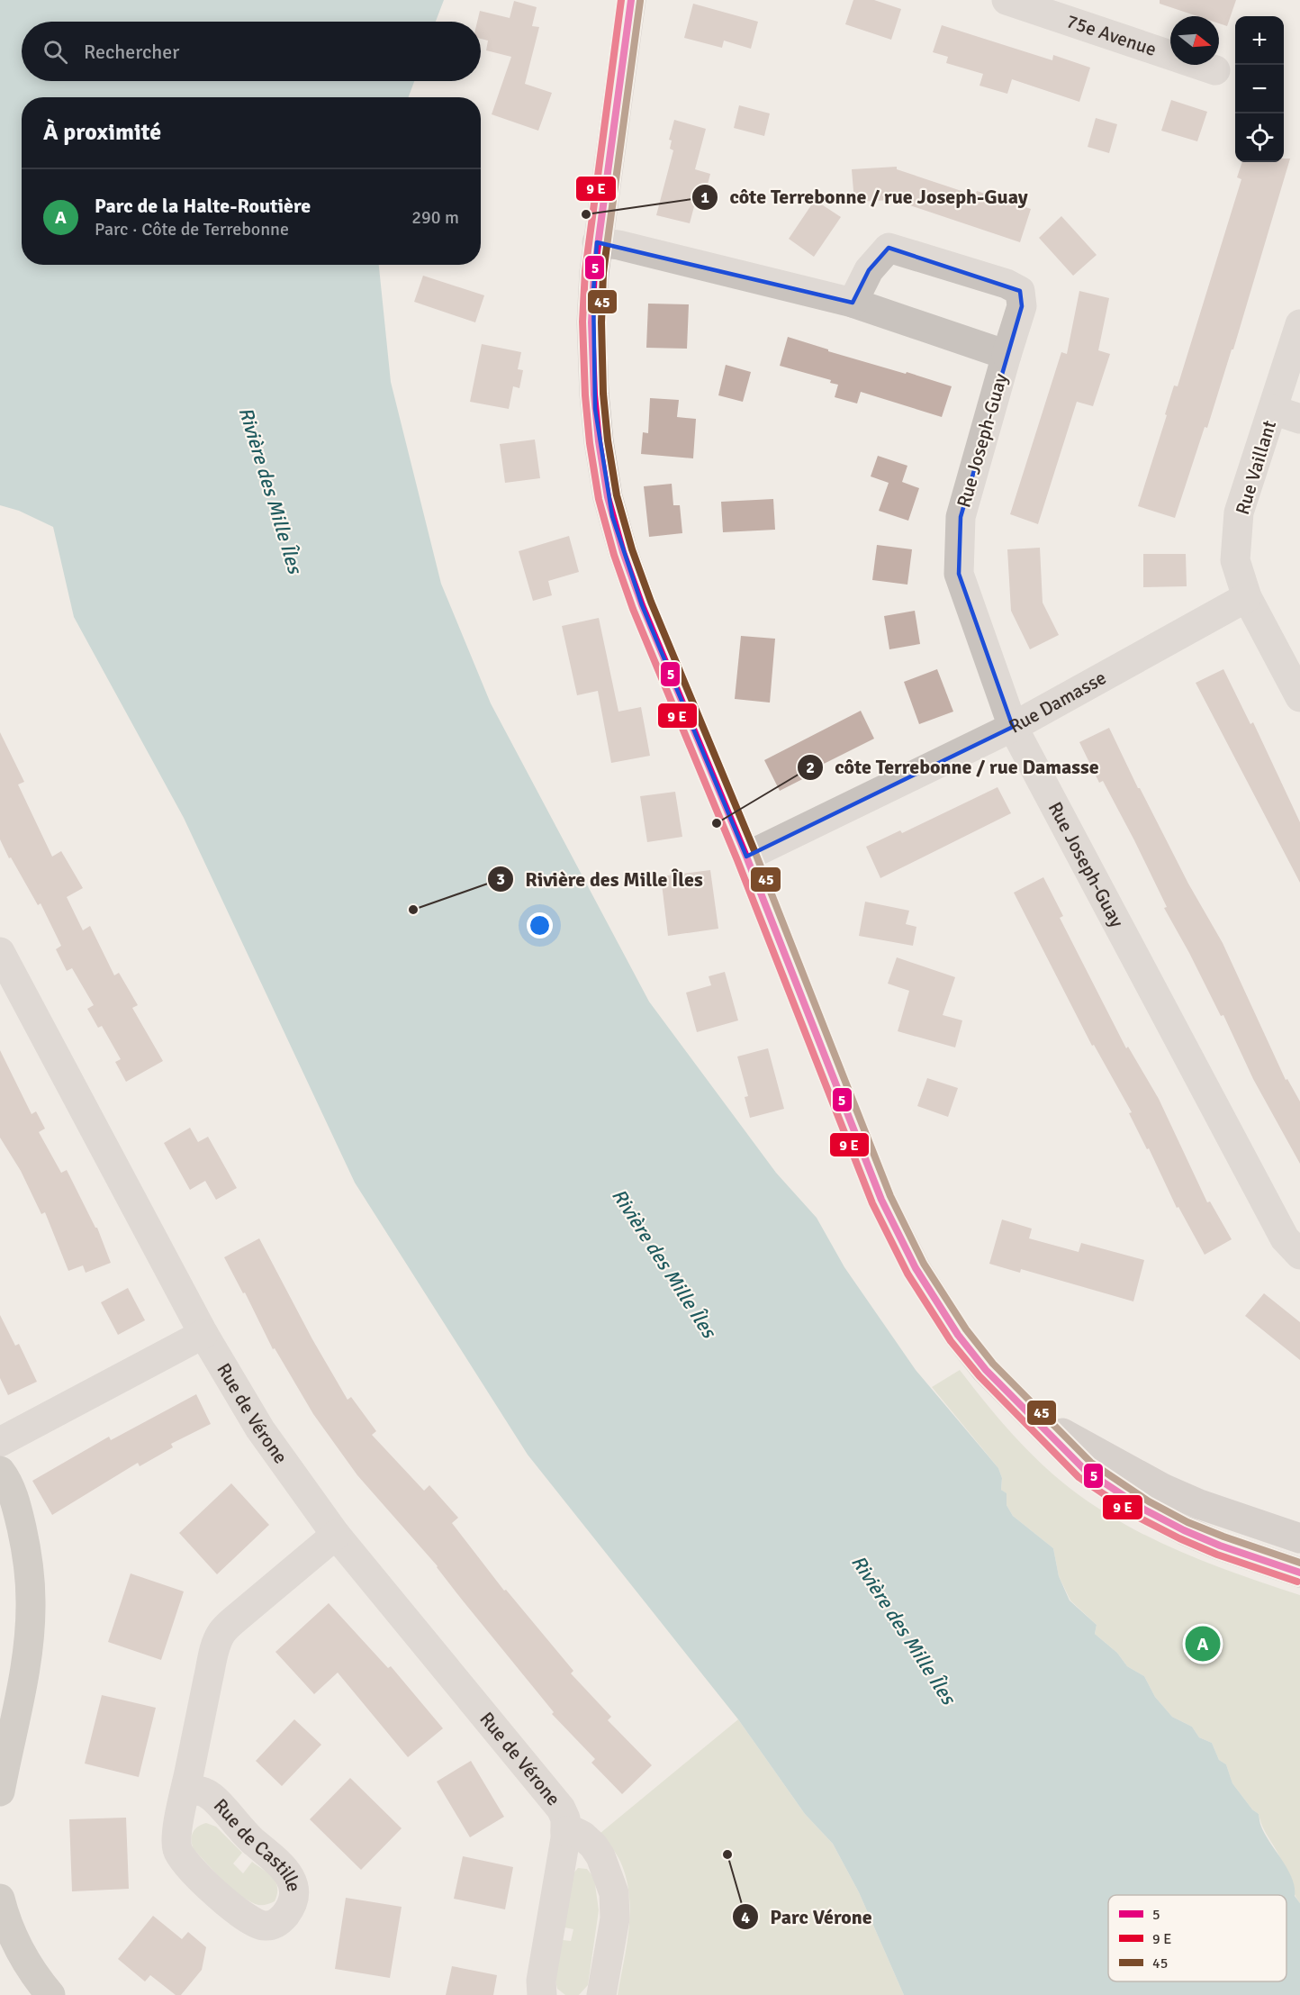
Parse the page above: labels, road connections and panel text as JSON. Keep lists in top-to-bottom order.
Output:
{
  "streets": {
    "street": [
      "75e Avenue",
      "Rue Joseph-Guay",
      "Rue Vaillant",
      "Rue Damasse",
      "Rue de Vérone",
      "Rue de Castille"
    ]
  },
  "crossings": [
    ["Rue Joseph-Guay", "Rue Damasse"],
    ["Rue Vaillant", "Rue Damasse"],
    ["Rue de Vérone", "Rue de Castille"]
  ],
  "water": ["Rivière des Mille Îles"],
  "places": [
    "côte Terrebonne / rue Joseph-Guay",
    "côte Terrebonne / rue Damasse",
    "Rivière des Mille Îles",
    "Parc Vérone"
  ],
  "lines": ["transit line 5", "transit line 45"],
  "legend": ["5", "9 E", "45"],
  "north": "right",
  "page": {
    "map_buttons": ["+", "−"],
    "search": "Rechercher",
    "heading": "À proximité",
    "list": [
      {
        "mark": "A",
        "name": "Parc de la Halte-Routière",
        "note": "Parc · Côte de Terrebonne",
        "value": "290 m"
      }
    ],
    "pins": "A"
  }
}
